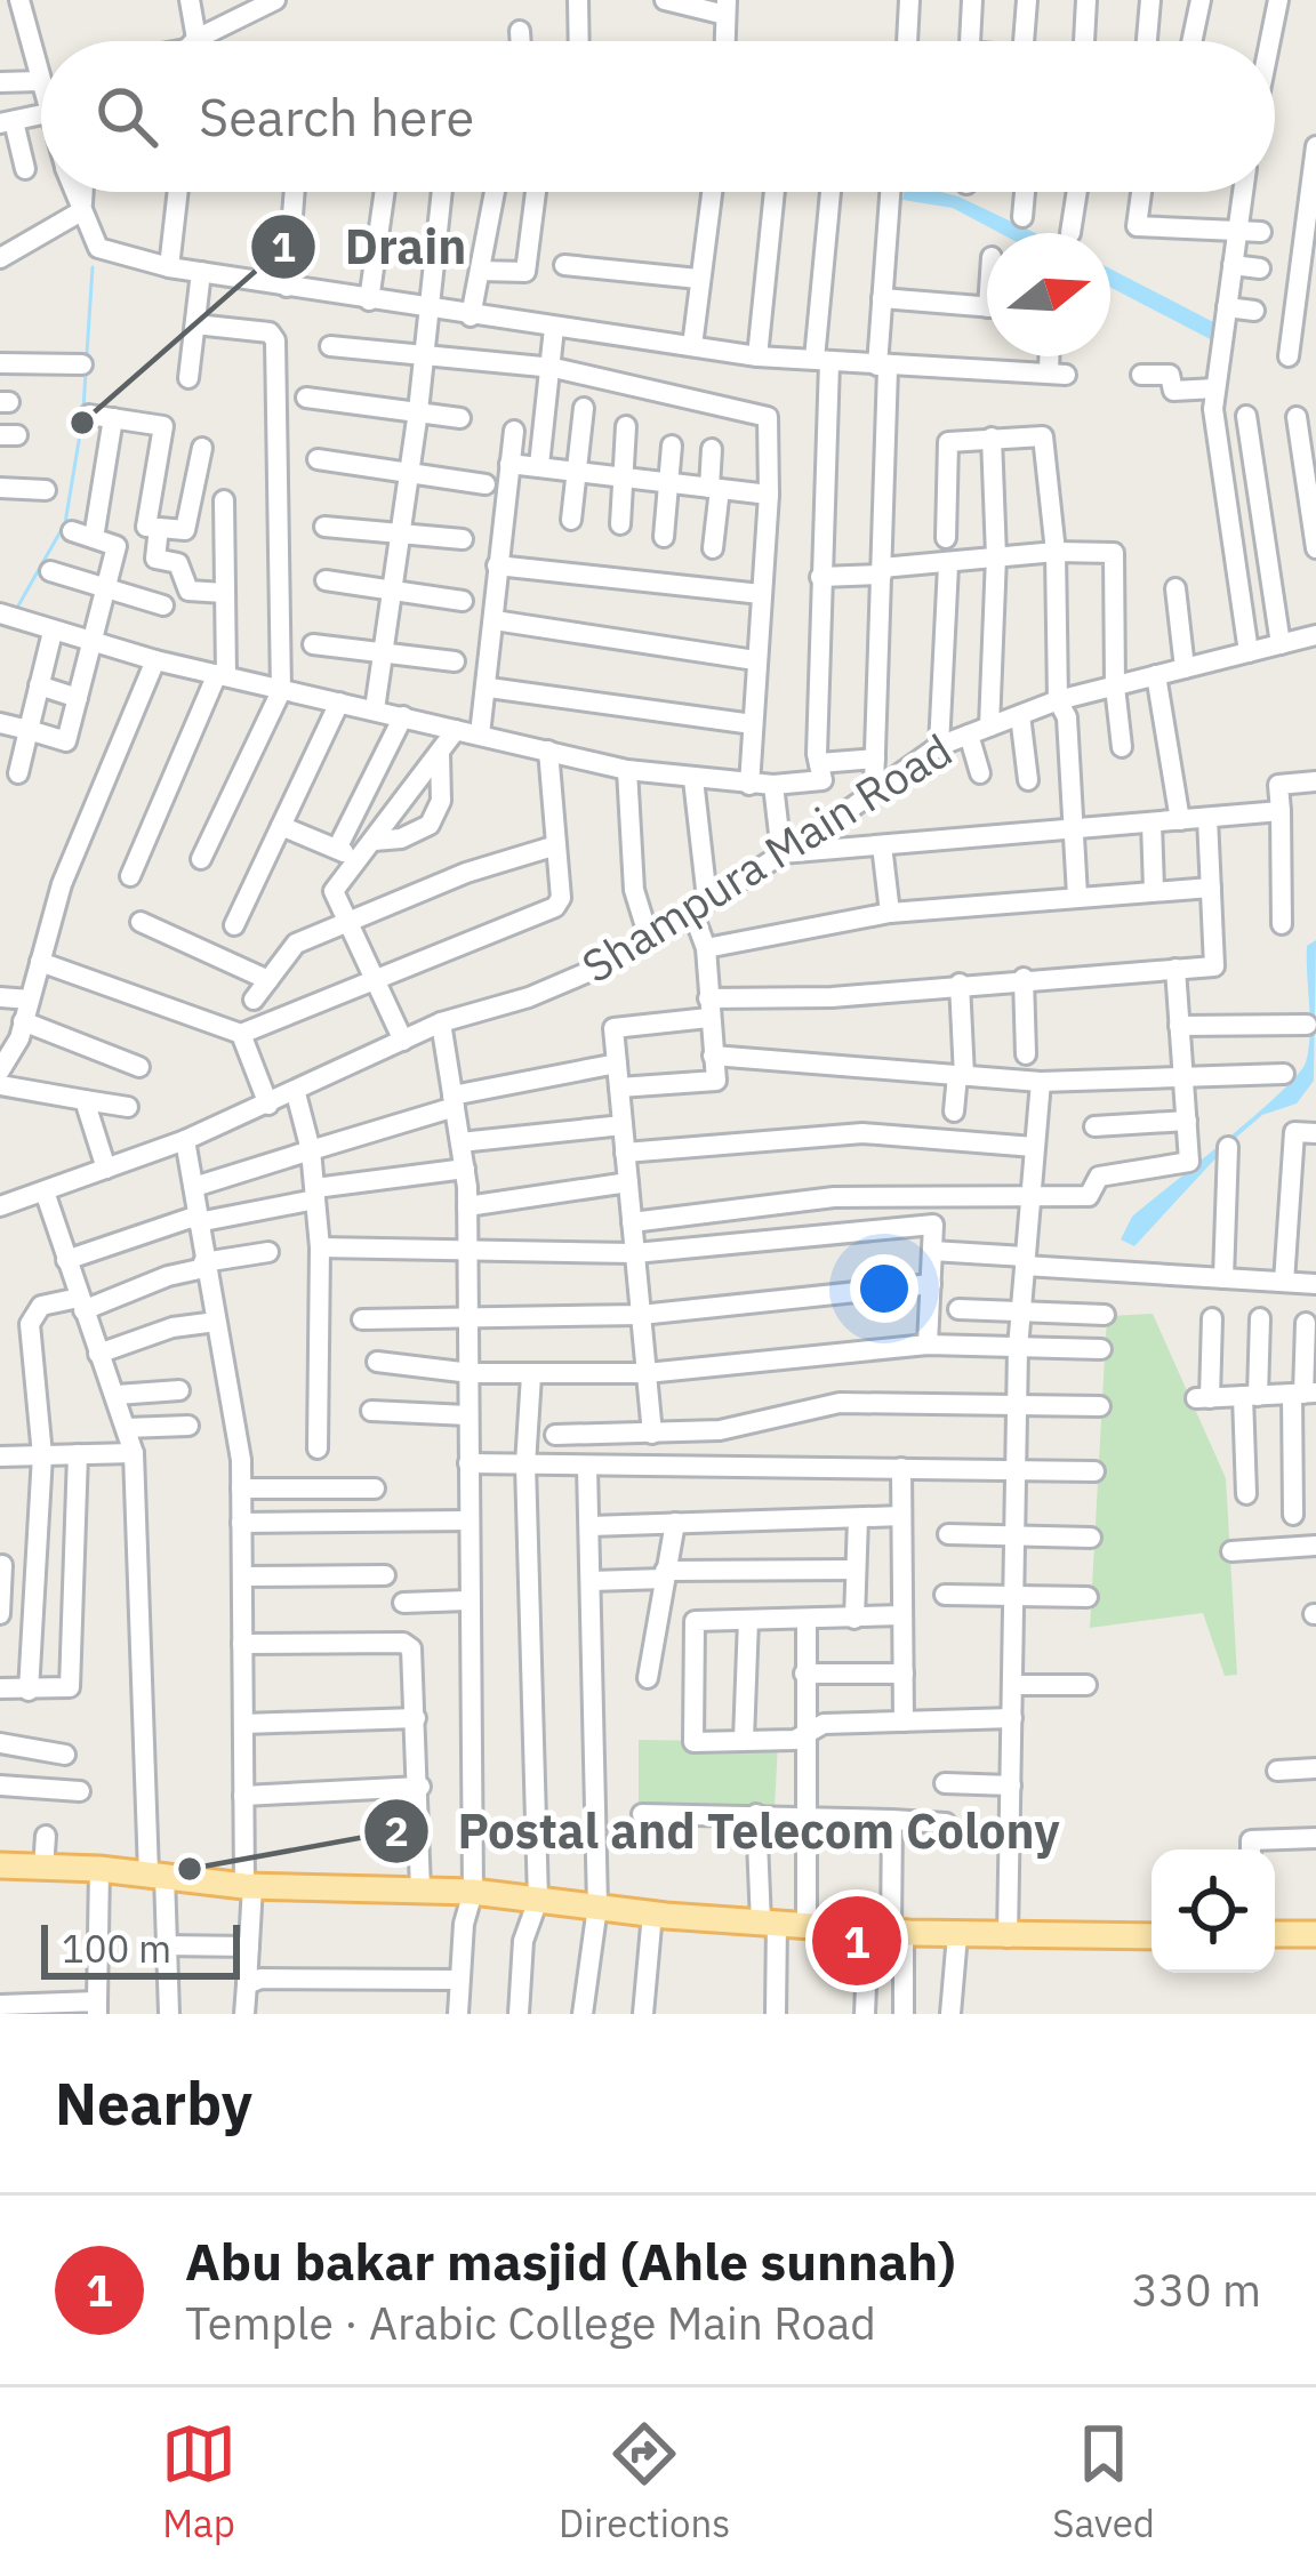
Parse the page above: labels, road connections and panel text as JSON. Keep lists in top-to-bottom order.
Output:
{
  "streets": {
    "street": ["Shampura Main Road"]
  },
  "places": ["Drain", "Postal and Telecom Colony"],
  "scale_bar": "100 m",
  "north": "right",
  "page": {
    "search": "Search here",
    "pins": "1",
    "scale": "100 m",
    "heading": "Nearby",
    "list": [
      {
        "mark": "1",
        "name": "Abu bakar masjid (Ahle sunnah)",
        "note": "Temple · Arabic College Main Road",
        "value": "330 m"
      }
    ],
    "nav": ["Map", "Directions", "Saved"]
  }
}
